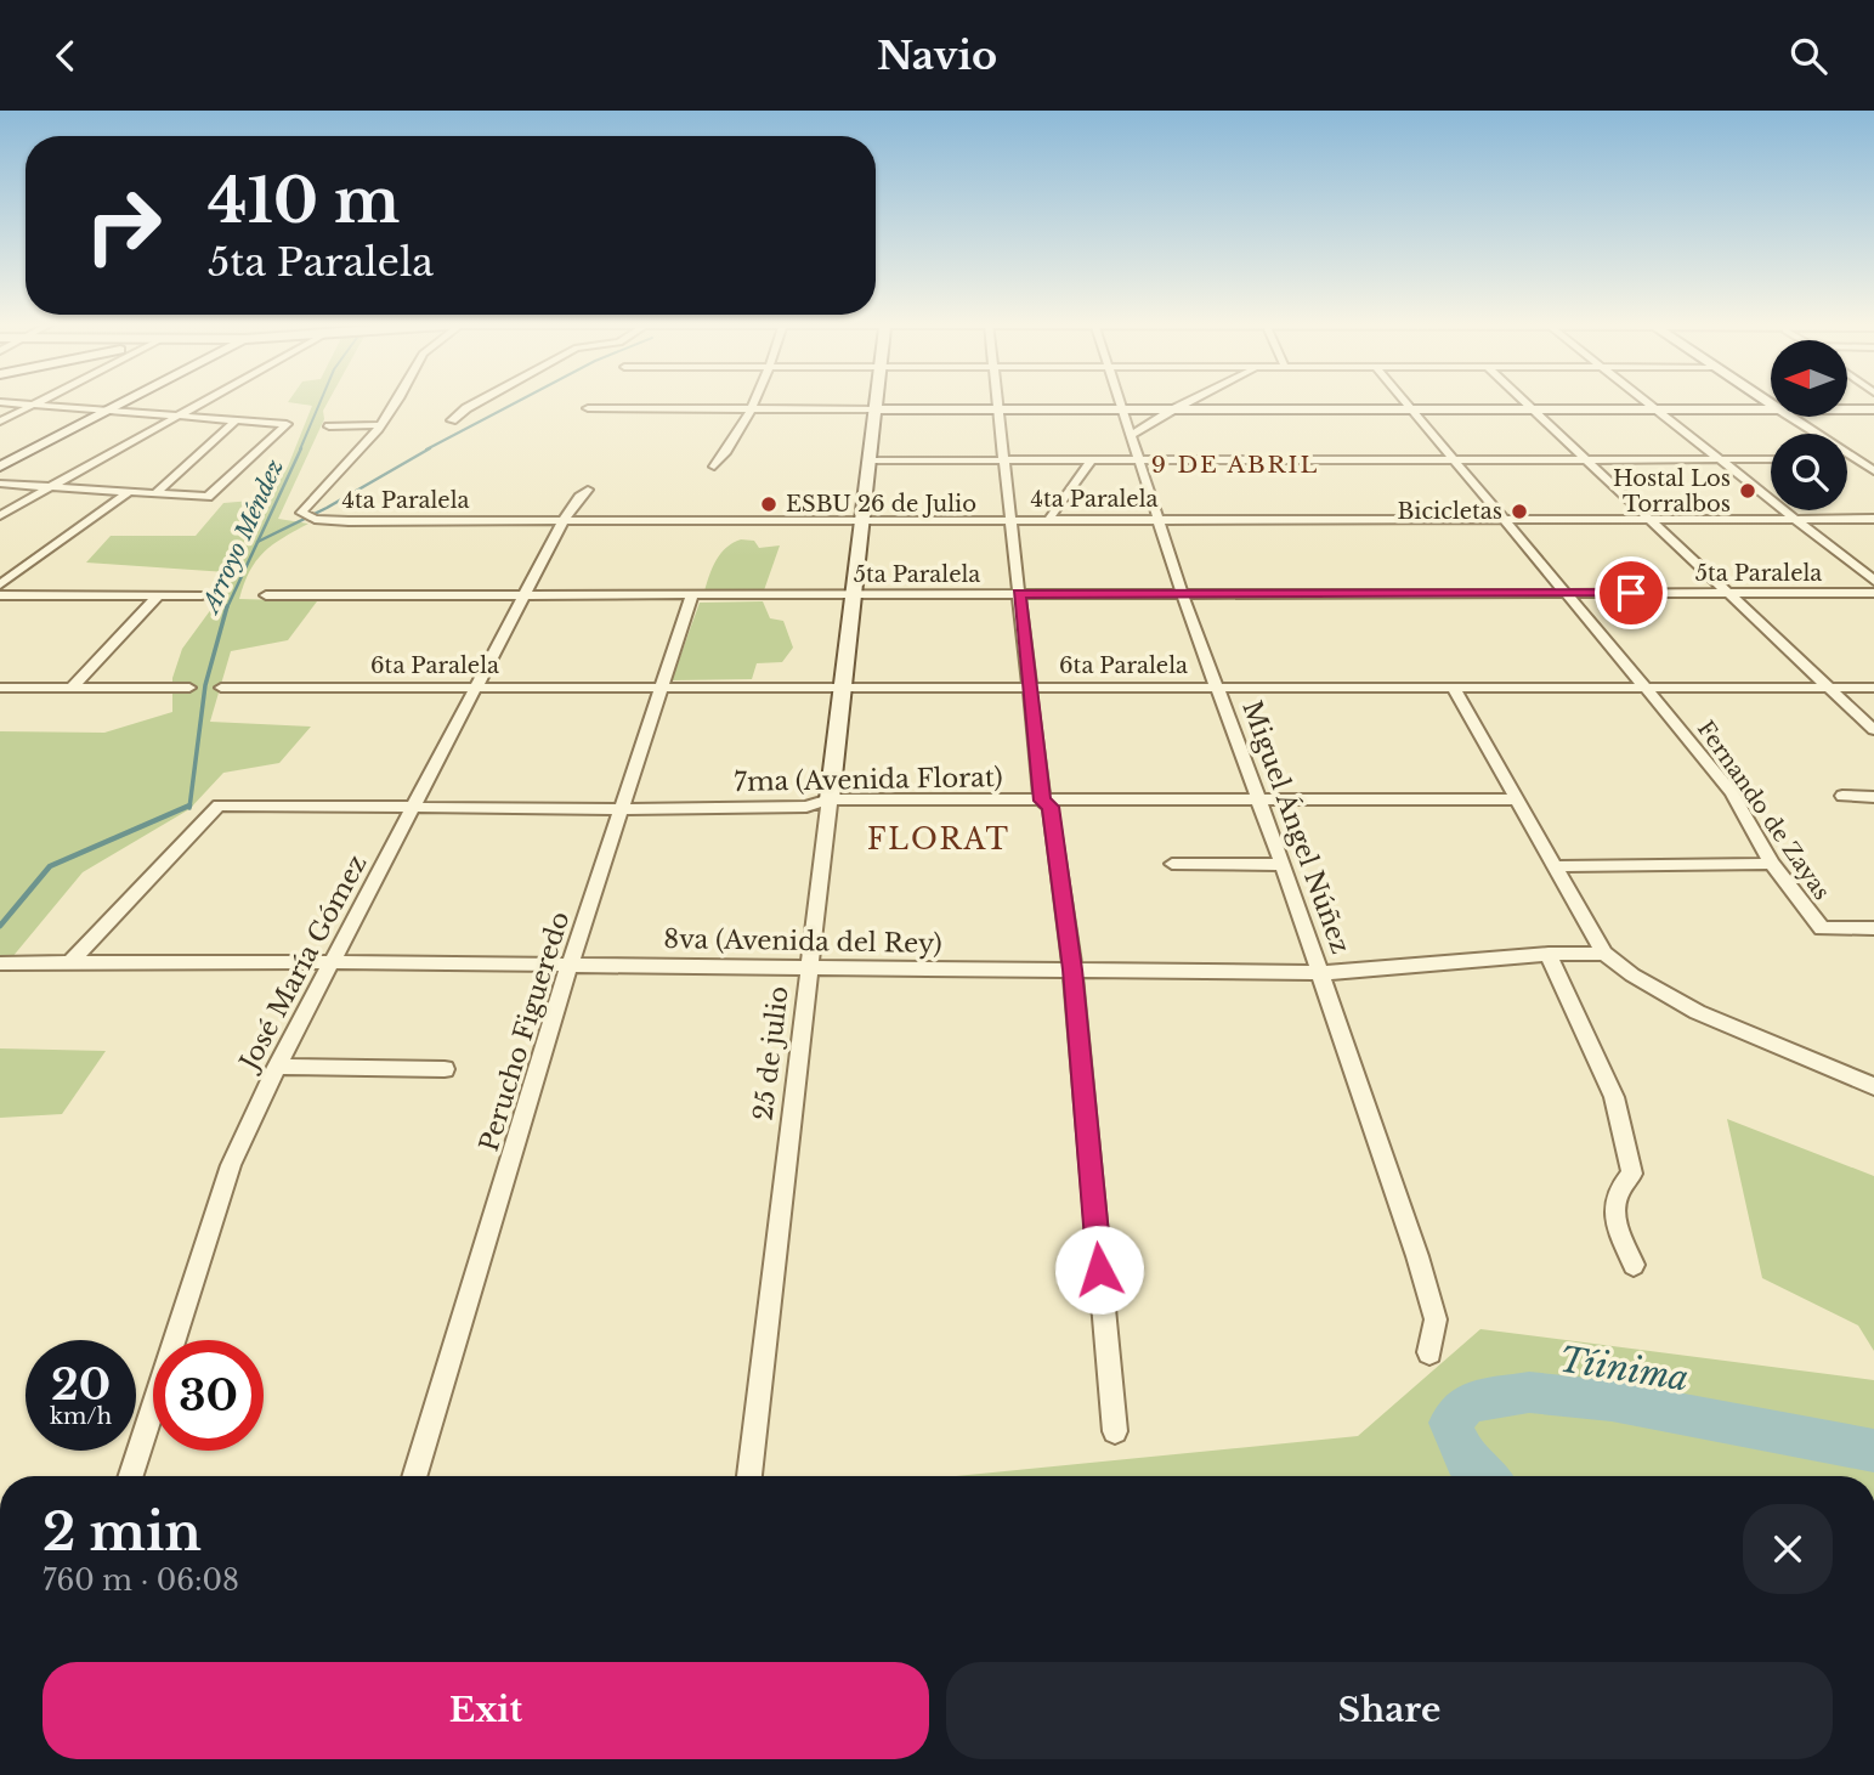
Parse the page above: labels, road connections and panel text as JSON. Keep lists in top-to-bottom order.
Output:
{
  "streets": {
    "street": [
      "4ta Paralela",
      "5ta Paralela",
      "6ta Paralela",
      "7ma (Avenida Florat)",
      "Fernando de Zayas",
      "Miguel Ángel Núñez",
      "8va (Avenida del Rey)",
      "José María Gómez",
      "Perucho Figueredo",
      "25 de julio"
    ]
  },
  "crossings": [
    ["4ta Paralela", "Fernando de Zayas"],
    ["4ta Paralela", "Miguel Ángel Núñez"],
    ["4ta Paralela", "José María Gómez"],
    ["4ta Paralela", "25 de julio"],
    ["5ta Paralela", "Fernando de Zayas"],
    ["5ta Paralela", "Miguel Ángel Núñez"],
    ["5ta Paralela", "José María Gómez"],
    ["5ta Paralela", "Perucho Figueredo"],
    ["5ta Paralela", "25 de julio"],
    ["6ta Paralela", "Fernando de Zayas"],
    ["6ta Paralela", "Miguel Ángel Núñez"],
    ["6ta Paralela", "José María Gómez"],
    ["6ta Paralela", "Perucho Figueredo"],
    ["6ta Paralela", "25 de julio"],
    ["7ma (Avenida Florat)", "Miguel Ángel Núñez"],
    ["7ma (Avenida Florat)", "8va (Avenida del Rey)"],
    ["7ma (Avenida Florat)", "José María Gómez"],
    ["7ma (Avenida Florat)", "Perucho Figueredo"],
    ["7ma (Avenida Florat)", "25 de julio"],
    ["Miguel Ángel Núñez", "8va (Avenida del Rey)"],
    ["8va (Avenida del Rey)", "José María Gómez"],
    ["8va (Avenida del Rey)", "Perucho Figueredo"],
    ["8va (Avenida del Rey)", "25 de julio"]
  ],
  "districts": ["9 DE ABRIL", "FLORAT"],
  "water": ["Arroyo Méndez", "Tíinima"],
  "places": ["Hostal Los Torralbos", "ESBU 26 de Julio", "Bicicletas"],
  "north": "left",
  "page": {
    "header": "Navio",
    "turn": ["410 m", "5ta Paralela"],
    "speed": "20 km/h",
    "limit": "30",
    "heading": ["2 min", "760 m · 06:08"],
    "buttons": ["Exit", "Share"]
  }
}
